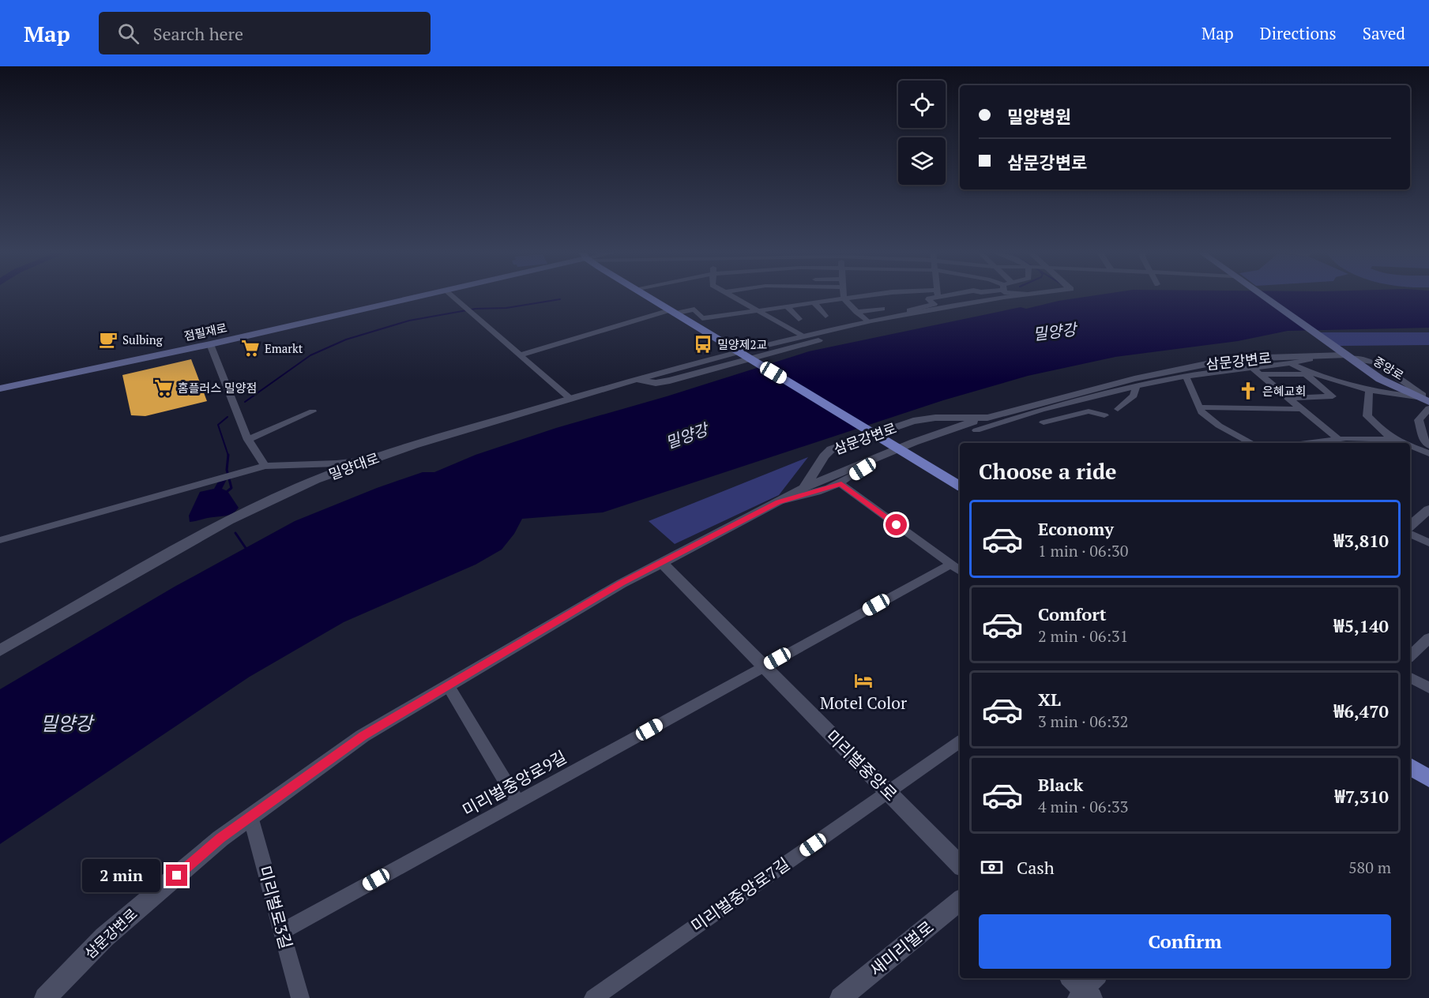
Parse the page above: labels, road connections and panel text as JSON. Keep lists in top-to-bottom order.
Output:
{
  "streets": {
    "main road": ["점필재로", "중앙로"],
    "street": [
      "삼문강변로",
      "밀양대로",
      "미리벌중앙로",
      "미리벌중앙로9길",
      "미리벌중앙로7길",
      "미리벌로3길",
      "새미리벌로"
    ]
  },
  "crossings": [
    ["삼문강변로", "중앙로"],
    ["삼문강변로", "미리벌중앙로"],
    ["삼문강변로", "미리벌로3길"],
    ["미리벌중앙로", "미리벌중앙로9길"],
    ["미리벌중앙로", "미리벌중앙로7길"],
    ["미리벌중앙로9길", "미리벌로3길"]
  ],
  "water": ["밀양강"],
  "places": {
    "cafe": ["Sulbing"],
    "bus stop": ["밀양제2교"],
    "supermarket": ["Emarkt", "홈플러스 밀양점"],
    "church": ["은혜교회"],
    "hotel": ["Motel Color"]
  },
  "page": {
    "header": "Map",
    "search": "Search here",
    "nav": ["Map", "Directions", "Saved"],
    "banner": ["밀양병원", "삼문강변로"],
    "heading": "Choose a ride",
    "list": [
      {
        "name": "Economy",
        "note": "1 min · 06:30",
        "value": "₩3,810"
      },
      {
        "name": "Comfort",
        "note": "2 min · 06:31",
        "value": "₩5,140"
      },
      {
        "name": "XL",
        "note": "3 min · 06:32",
        "value": "₩6,470"
      },
      {
        "name": "Black",
        "note": "4 min · 06:33",
        "value": "₩7,310"
      }
    ],
    "pay": ["Cash", "580 m"],
    "bubble": "2 min",
    "buttons": "Confirm"
  }
}
